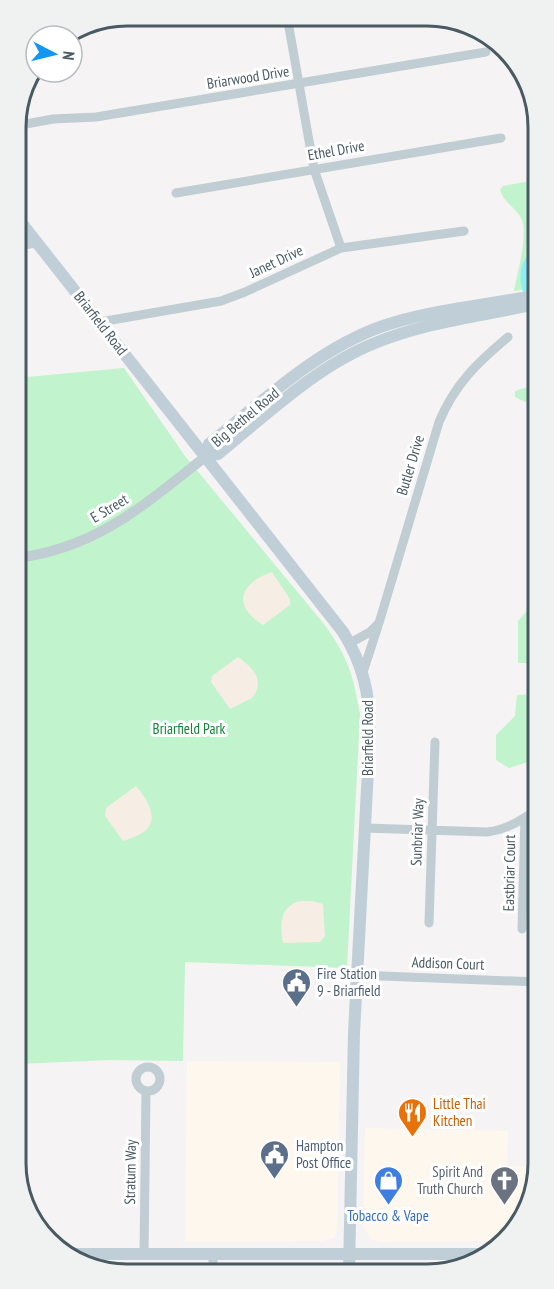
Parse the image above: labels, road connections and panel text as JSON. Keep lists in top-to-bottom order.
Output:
{
  "streets": {
    "main road": ["Briarfield Road", "Big Bethel Road"],
    "street": [
      "Briarwood Drive",
      "Ethel Drive",
      "Janet Drive",
      "Butler Drive",
      "E Street",
      "Sunbriar Way",
      "Eastbriar Court",
      "Addison Court",
      "Stratum Way"
    ]
  },
  "crossings": [
    ["Janet Drive", "Briarfield Road"],
    ["Briarfield Road", "Big Bethel Road"],
    ["Briarfield Road", "Butler Drive"],
    ["Briarfield Road", "E Street"],
    ["Briarfield Road", "Addison Court"],
    ["Big Bethel Road", "E Street"]
  ],
  "parks": ["Briarfield Park"],
  "places": {
    "public building": ["Fire Station 9 - Briarfield", "Hampton Post Office"],
    "restaurant": ["Little Thai Kitchen"],
    "shop": ["Tobacco & Vape"],
    "church": ["Spirit And Truth Church"]
  },
  "north": "right"
}
